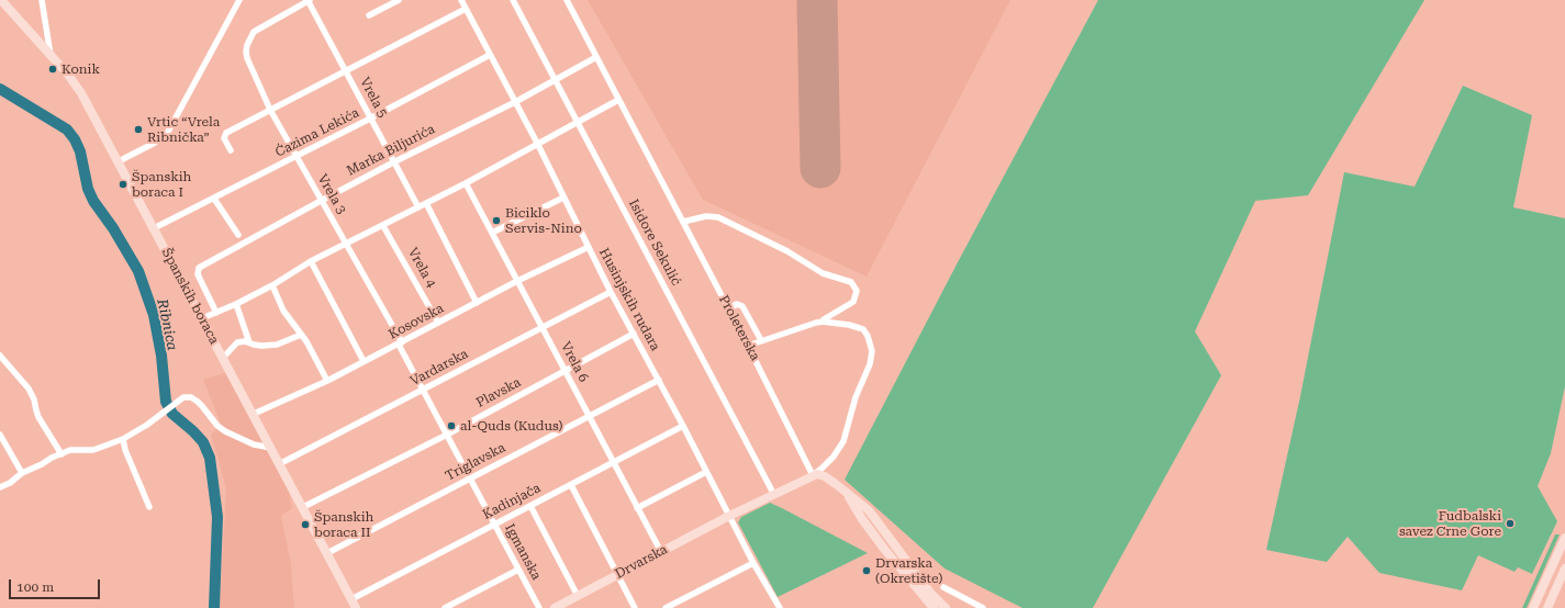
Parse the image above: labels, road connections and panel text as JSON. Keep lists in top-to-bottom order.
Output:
{
  "streets": {
    "main road": ["Španskih boraca", "Drvarska"],
    "street": [
      "Vrela 5",
      "Ćazima Lekića",
      "Marka Biljurića",
      "Vrela 3",
      "Isidore Sekulić",
      "Vrela 4",
      "Husinjskih rudara",
      "Kosovska",
      "Proleterska",
      "Vrela 6",
      "Vardarska",
      "Plavska",
      "Triglavska",
      "Kadinjača",
      "Igmanska"
    ]
  },
  "crossings": [
    ["Vrela 5", "Ćazima Lekića"],
    ["Vrela 5", "Marka Biljurića"],
    ["Vrela 5", "Vrela 3"],
    ["Ćazima Lekića", "Vrela 3"],
    ["Ćazima Lekića", "Španskih boraca"],
    ["Ćazima Lekića", "Husinjskih rudara"],
    ["Marka Biljurića", "Vrela 3"],
    ["Marka Biljurića", "Isidore Sekulić"],
    ["Marka Biljurića", "Husinjskih rudara"],
    ["Marka Biljurića", "Proleterska"],
    ["Vrela 3", "Kosovska"],
    ["Vrela 3", "Igmanska"],
    ["Vrela 4", "Kosovska"],
    ["Španskih boraca", "Kosovska"],
    ["Španskih boraca", "Vardarska"],
    ["Španskih boraca", "Plavska"],
    ["Španskih boraca", "Triglavska"],
    ["Španskih boraca", "Kadinjača"],
    ["Husinjskih rudara", "Kosovska"],
    ["Husinjskih rudara", "Vardarska"],
    ["Husinjskih rudara", "Plavska"],
    ["Husinjskih rudara", "Triglavska"],
    ["Husinjskih rudara", "Kadinjača"],
    ["Husinjskih rudara", "Drvarska"],
    ["Kosovska", "Vrela 6"],
    ["Kosovska", "Igmanska"],
    ["Vrela 6", "Vardarska"],
    ["Vrela 6", "Plavska"],
    ["Vrela 6", "Triglavska"],
    ["Vrela 6", "Kadinjača"],
    ["Vrela 6", "Drvarska"],
    ["Vardarska", "Igmanska"],
    ["Plavska", "Igmanska"],
    ["Triglavska", "Igmanska"],
    ["Kadinjača", "Igmanska"]
  ],
  "water": ["Ribnica"],
  "places": [
    "Konik",
    "Vrtic “Vrela Ribnička”",
    "Španskih boraca I",
    "Biciklo Servis-Nino",
    "al-Quds (Kudus)",
    "Fudbalski savez Crne Gore",
    "Španskih boraca II",
    "Drvarska (Okretište)"
  ],
  "scale_bar": "100 m"
}
